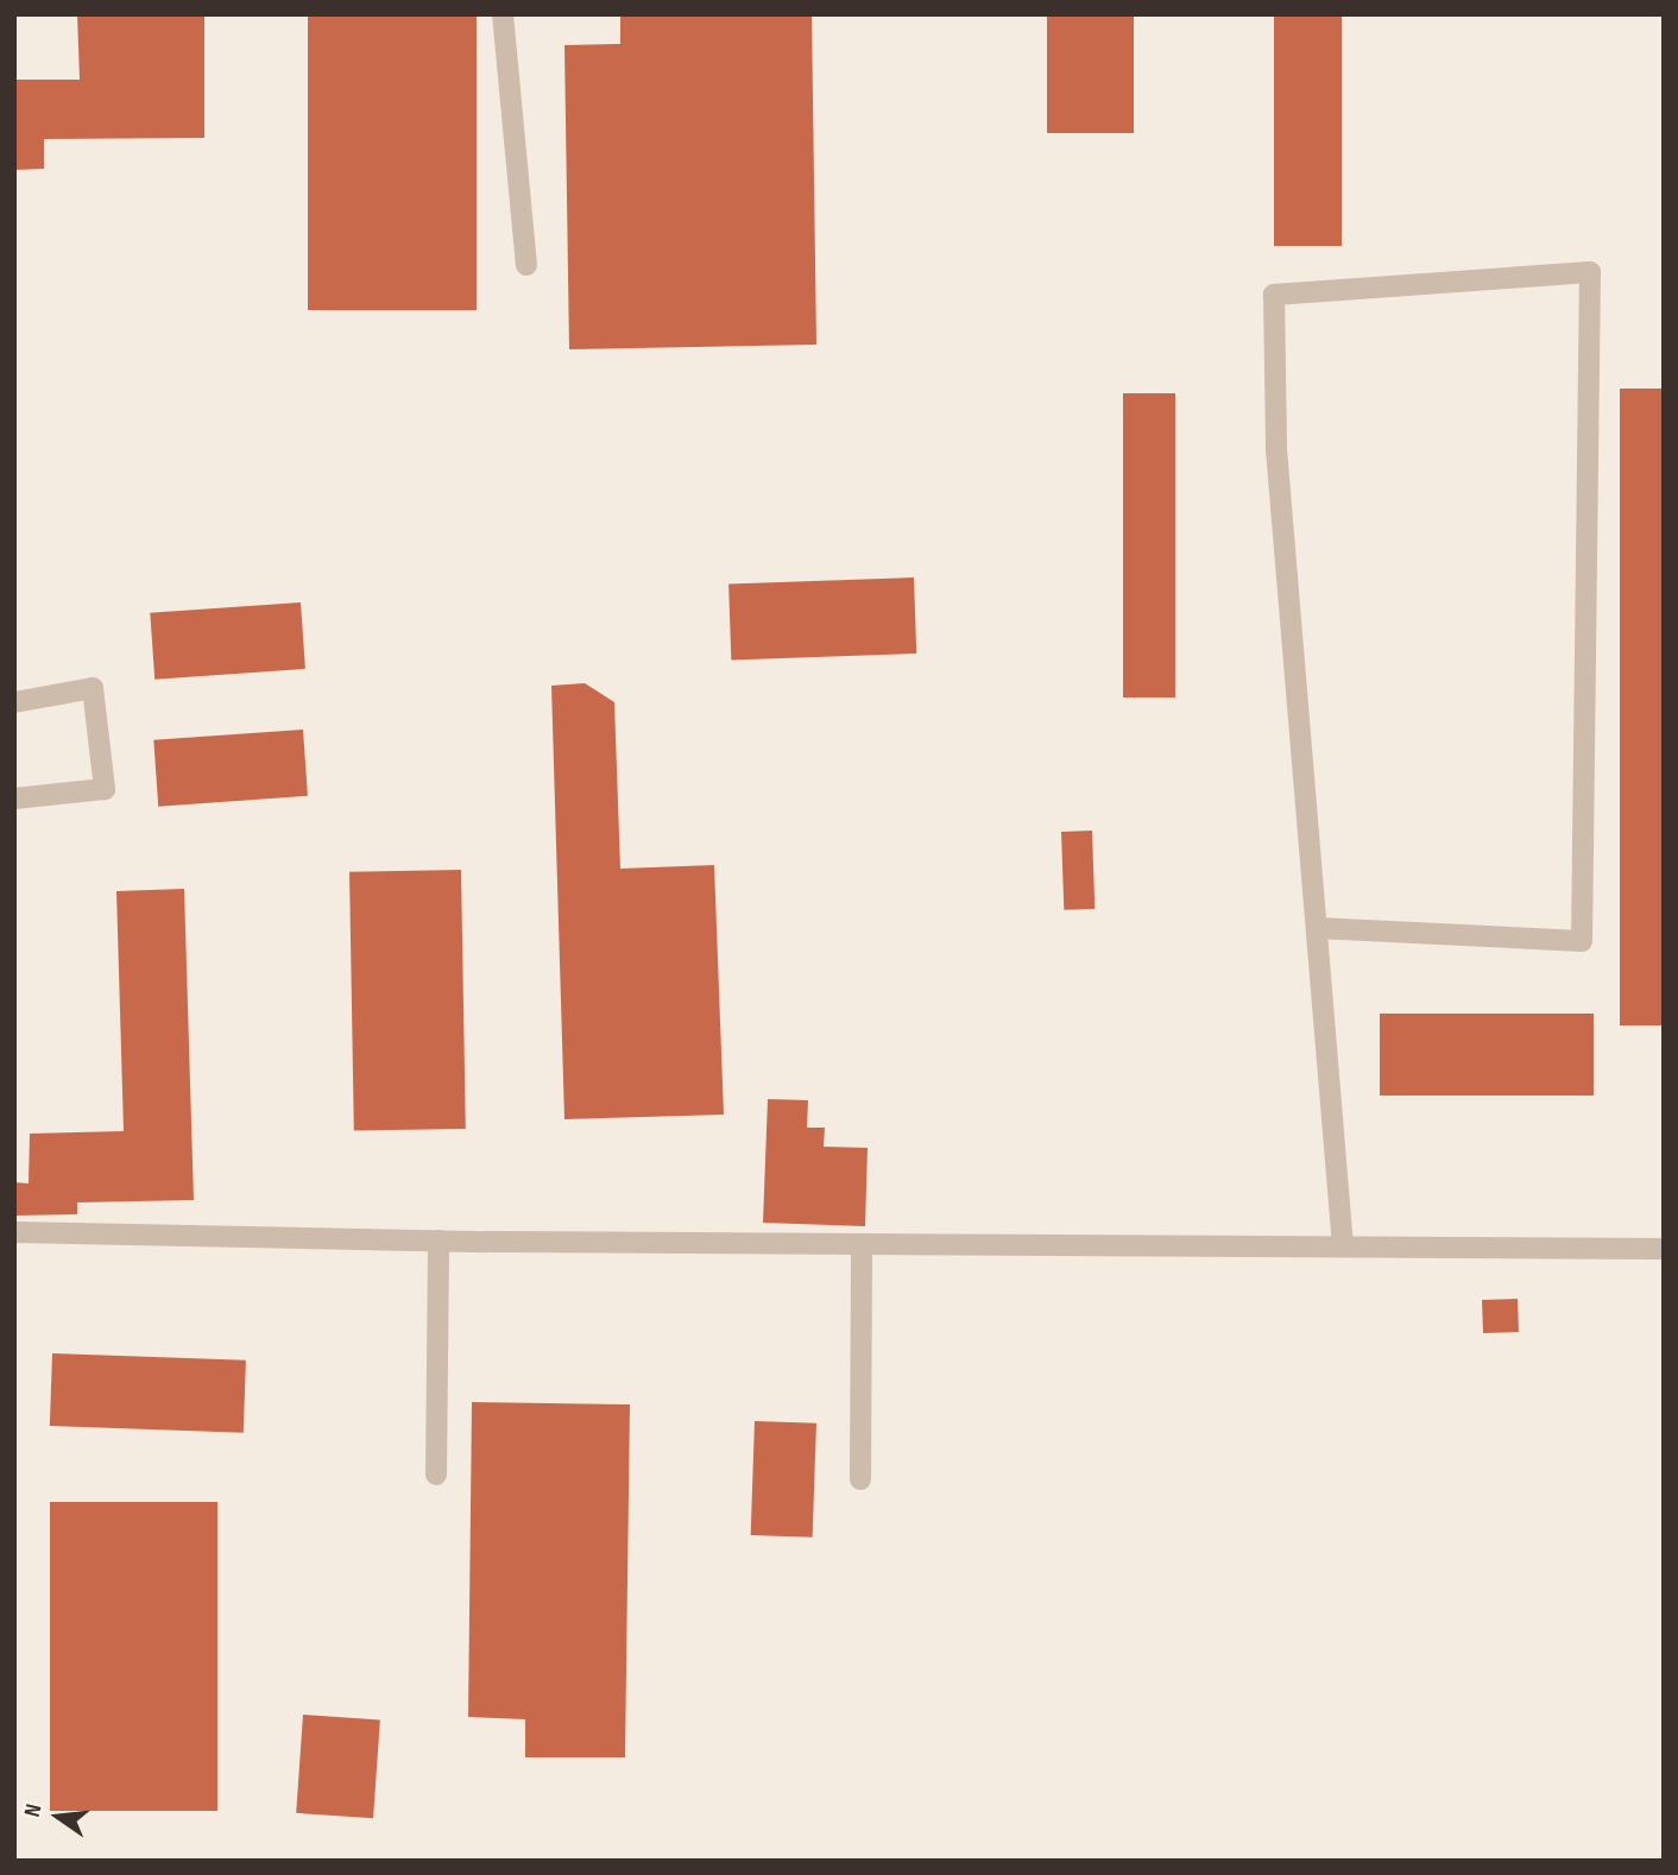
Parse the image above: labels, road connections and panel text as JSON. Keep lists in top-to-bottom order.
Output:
{
  "north": "left"
}
